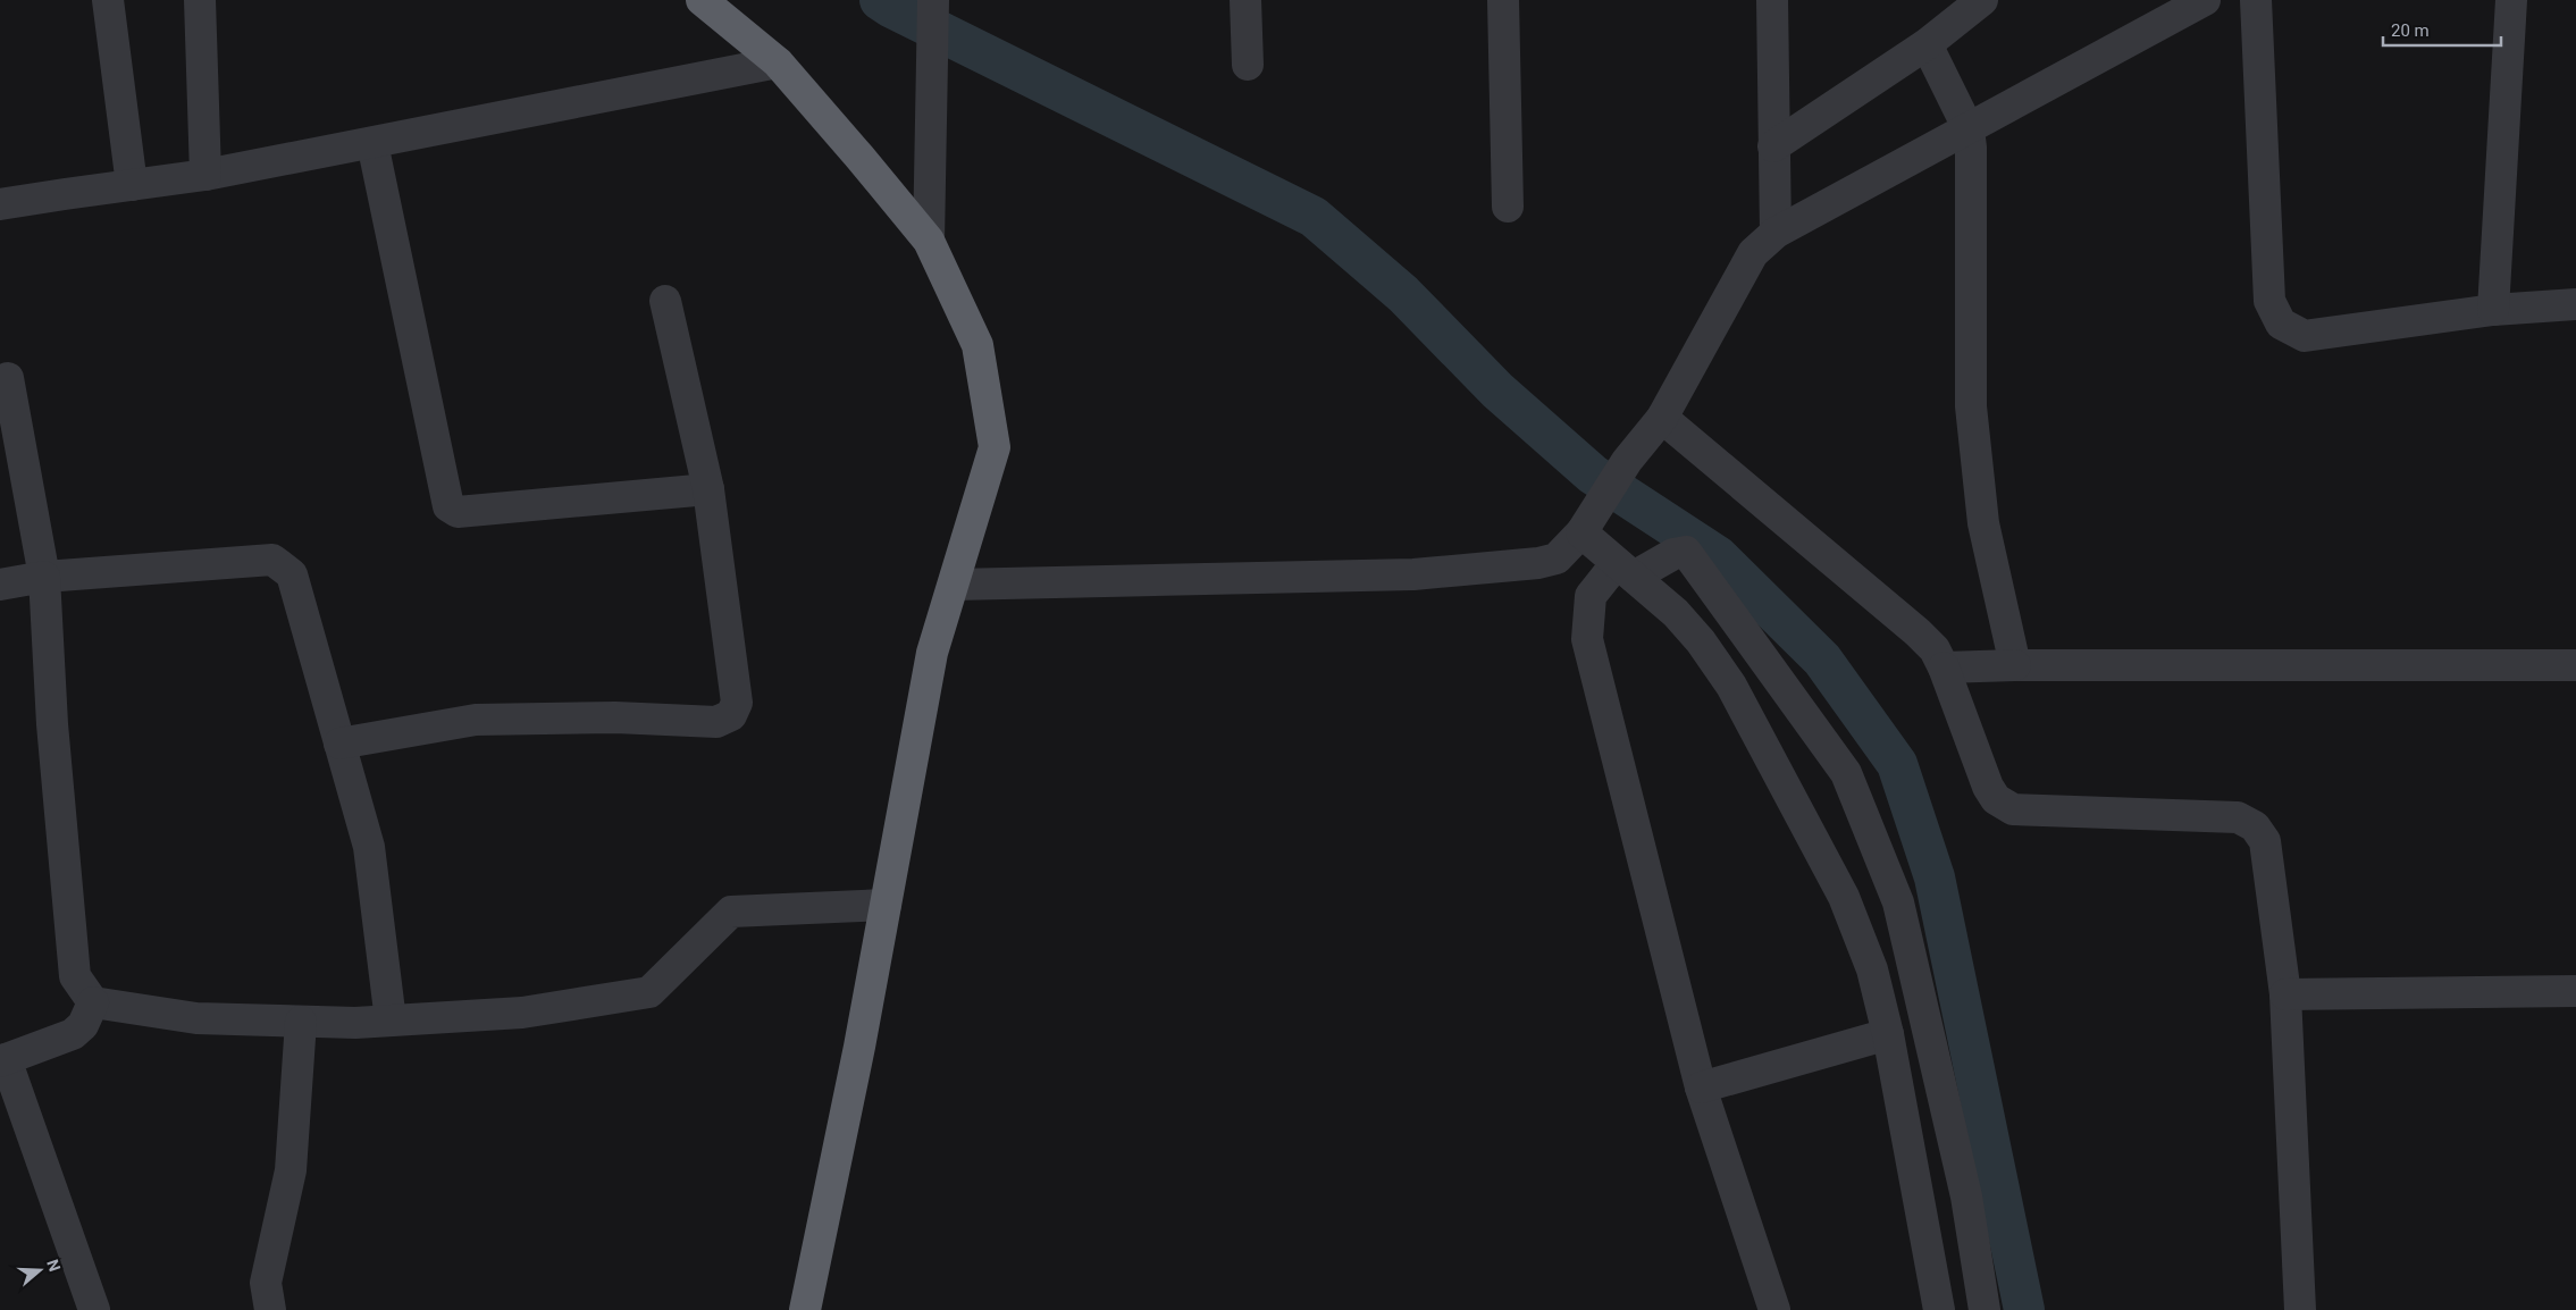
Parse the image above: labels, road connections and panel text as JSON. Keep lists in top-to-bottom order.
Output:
{
  "scale_bar": "20 m",
  "north": "right"
}
